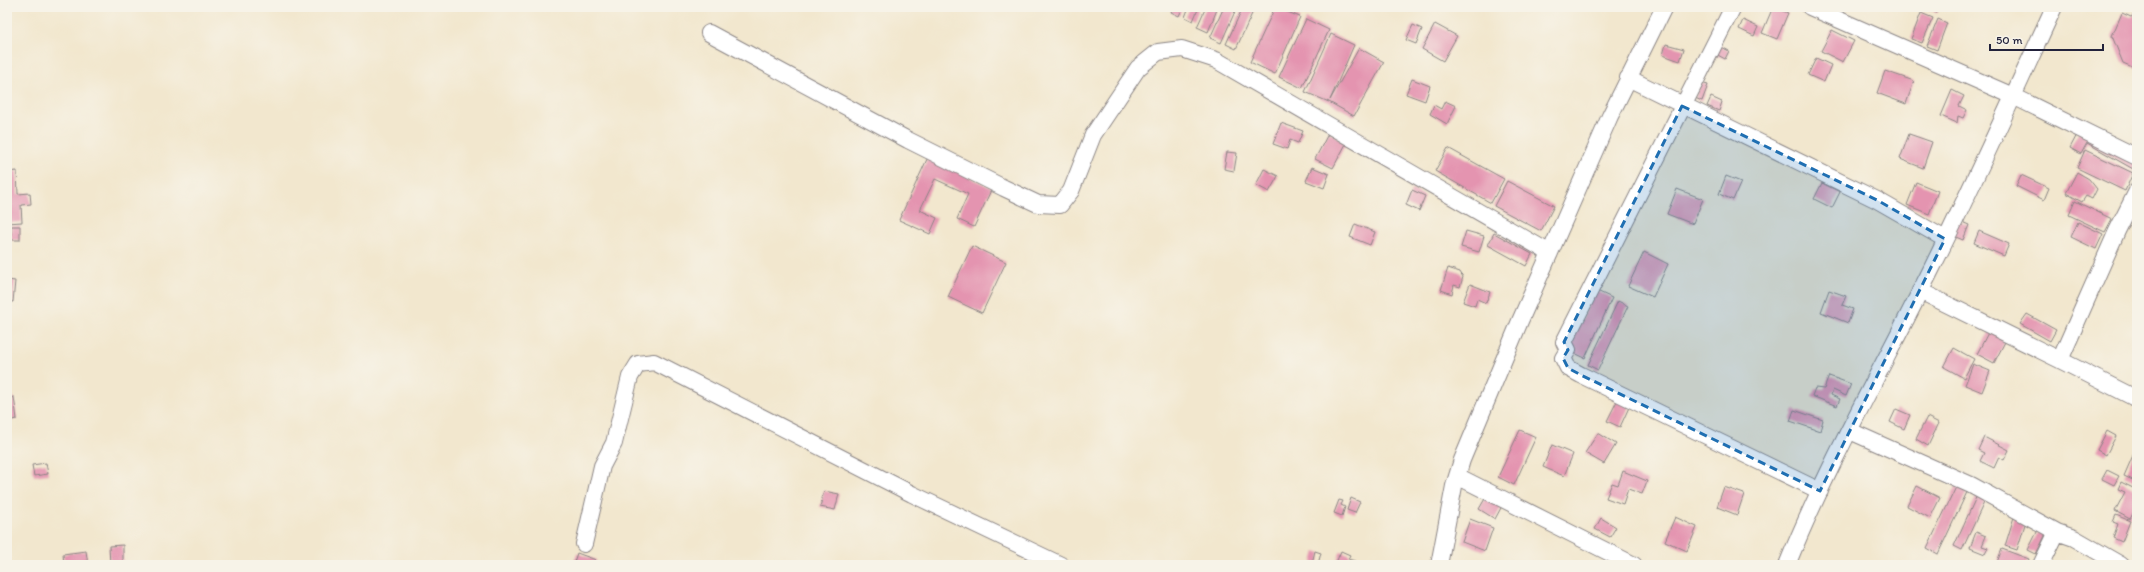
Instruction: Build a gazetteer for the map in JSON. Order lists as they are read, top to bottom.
{
  "scale_bar": "50 m"
}
